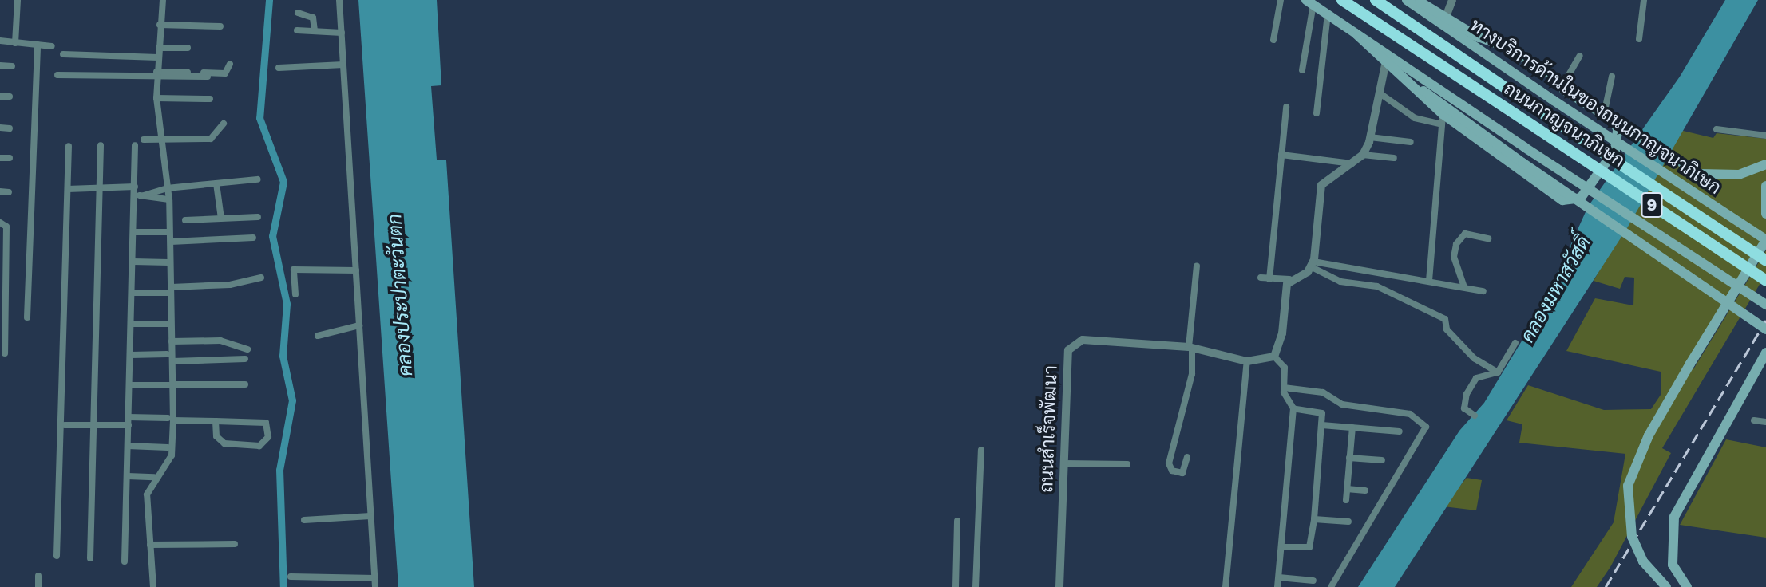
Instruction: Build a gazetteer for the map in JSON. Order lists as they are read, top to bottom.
{
  "streets": {
    "highway": ["ถนนกาญจนาภิเษก", "9"],
    "main road": ["ทางบริการด้านในของถนนกาญจนาภิเษก"],
    "street": ["ถนนสำเร็จพัฒนา"]
  },
  "water": ["คลองมหาสวัสดิ์", "คลองประปาตะวันตก"]
}
